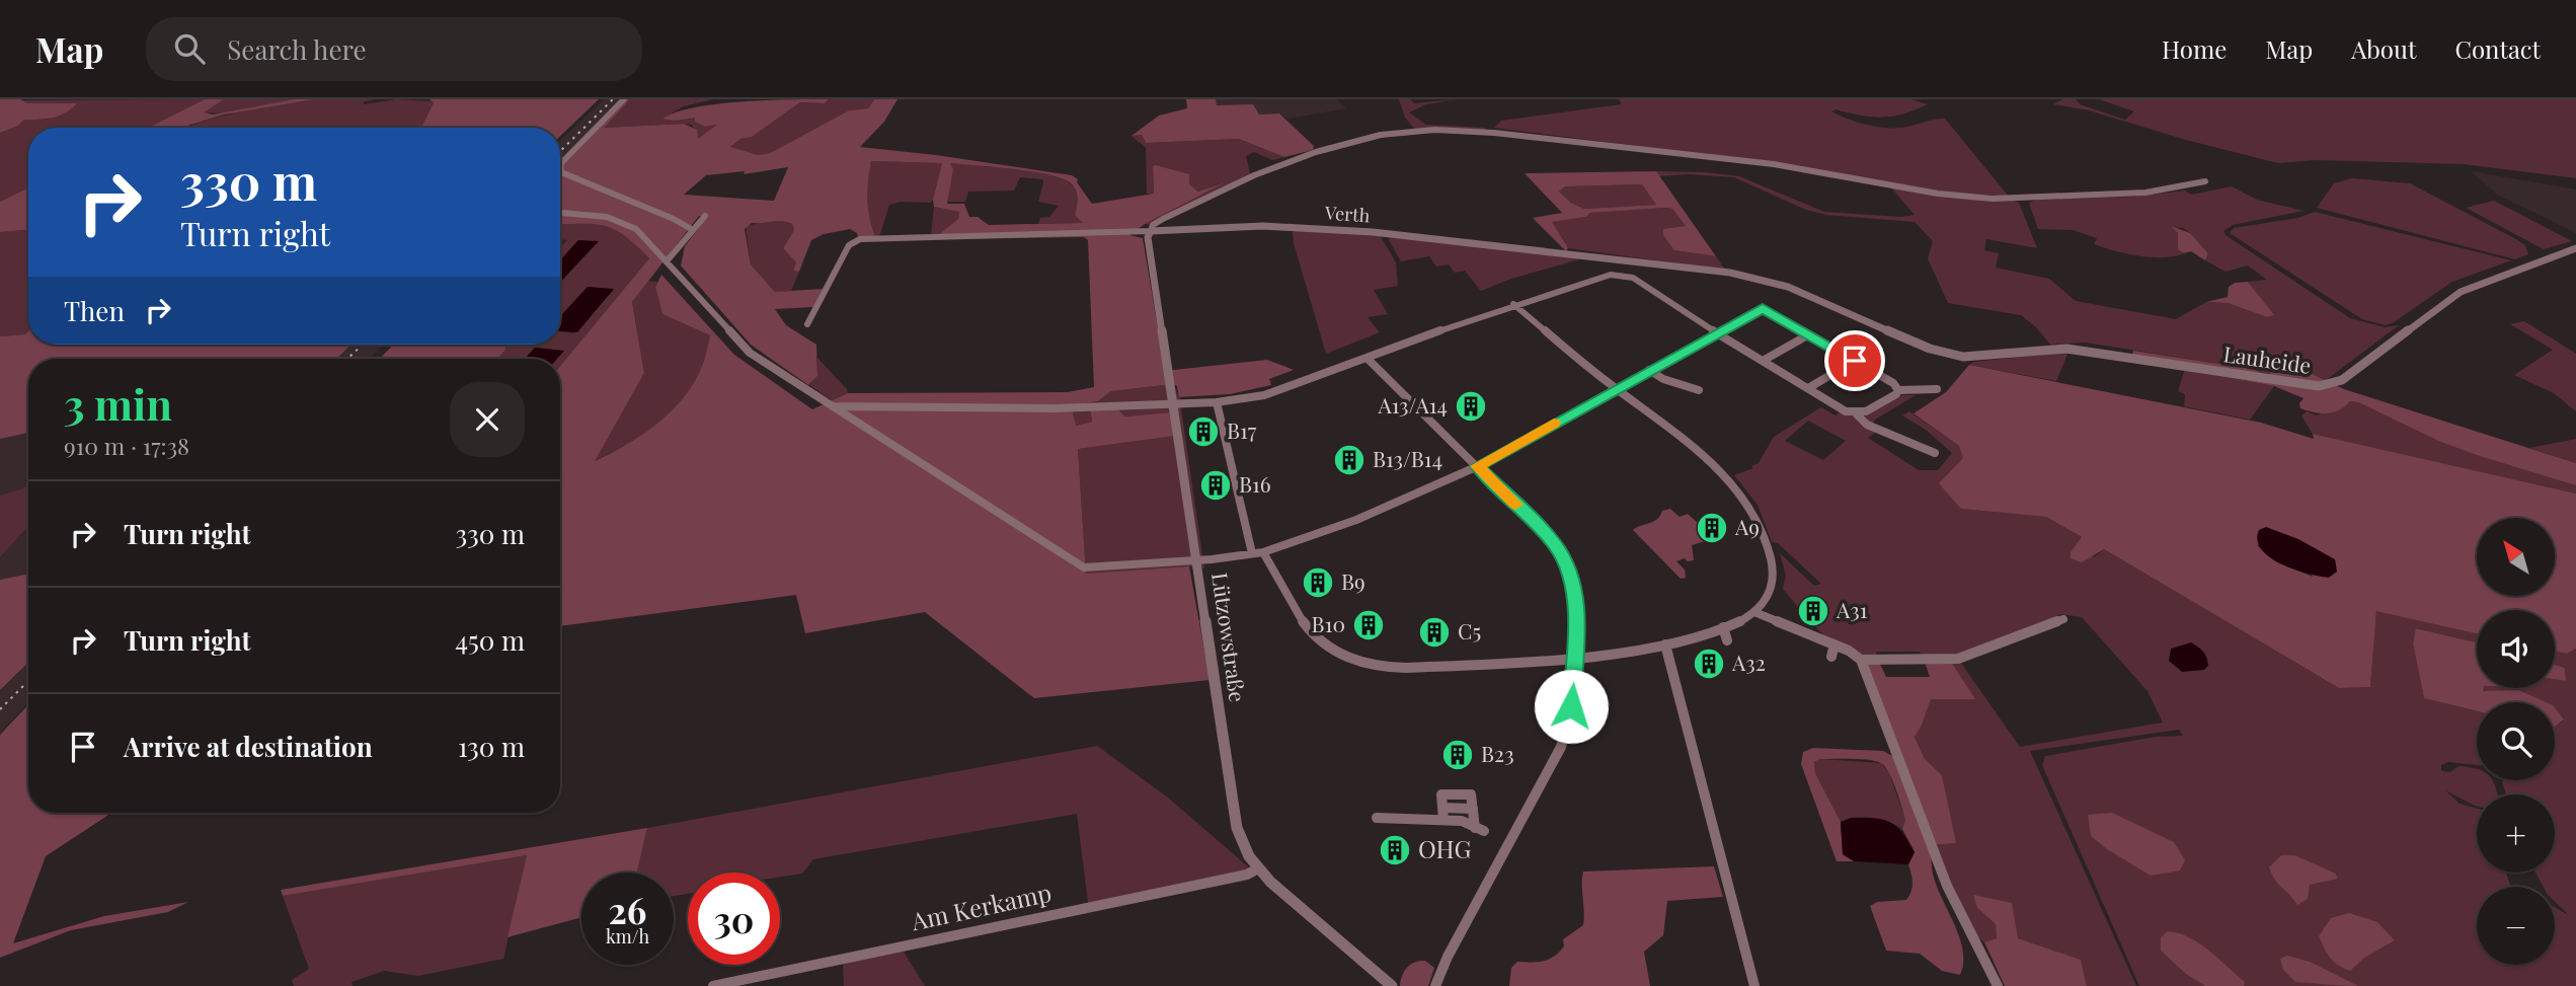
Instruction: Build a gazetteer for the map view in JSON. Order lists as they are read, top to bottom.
{
  "streets": {
    "street": [
      "Verth",
      "Lauheide",
      "Lützowstraße",
      "Am Kerkamp"
    ]
  },
  "crossings": [
    ["Verth", "Lauheide"],
    ["Verth", "Lützowstraße"],
    ["Lützowstraße", "Am Kerkamp"]
  ],
  "places": {
    "building": [
      "A13/A14",
      "B17",
      "B13/B14",
      "B16",
      "A9",
      "B9",
      "A31",
      "B10",
      "C5",
      "A32",
      "B23",
      "OHG"
    ]
  },
  "north": "top left",
  "page": {
    "header": "Map",
    "search": "Search here",
    "nav": [
      "Home",
      "Map",
      "About",
      "Contact"
    ],
    "turn": ["330 m", "Turn right"],
    "then": "Then",
    "heading": ["3 min", "910 m · 17:38"],
    "list": [
      {
        "name": "Turn right",
        "value": "330 m"
      },
      {
        "name": "Turn right",
        "value": "450 m"
      },
      {
        "name": "Arrive at destination",
        "value": "130 m"
      }
    ],
    "map_buttons": ["+", "−"],
    "speed": "26 km/h",
    "limit": "30"
  }
}
